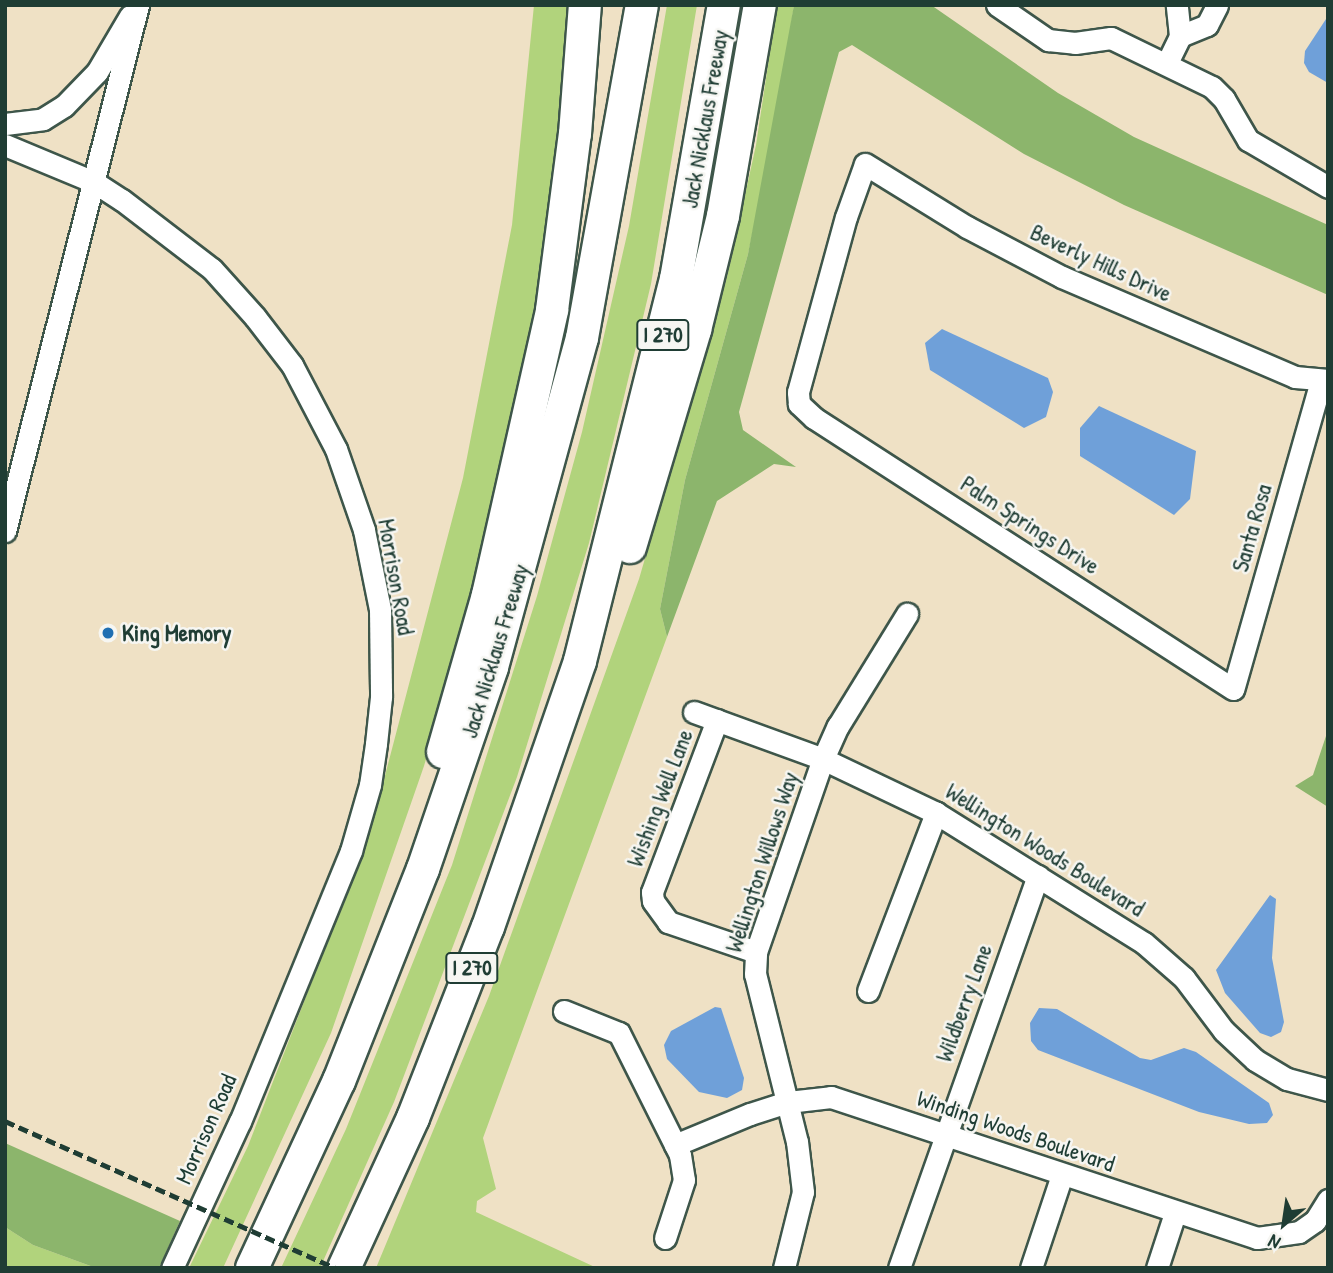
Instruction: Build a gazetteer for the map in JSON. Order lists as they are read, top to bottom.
{
  "streets": {
    "highway": ["Jack Nicklaus Freeway", "I 270"],
    "street": [
      "Beverly Hills Drive",
      "Palm Springs Drive",
      "Santa Rosa",
      "Morrison Road",
      "Wishing Well Lane",
      "Wellington Woods Boulevard",
      "Wellington Willows Way",
      "Wildberry Lane",
      "Winding Woods Boulevard"
    ]
  },
  "crossings": [
    ["Beverly Hills Drive", "Palm Springs Drive"],
    ["Beverly Hills Drive", "Santa Rosa"],
    ["Palm Springs Drive", "Santa Rosa"],
    ["Wishing Well Lane", "Wellington Woods Boulevard"],
    ["Wishing Well Lane", "Wellington Willows Way"],
    ["Wellington Woods Boulevard", "Wellington Willows Way"],
    ["Wellington Woods Boulevard", "Wildberry Lane"],
    ["Wellington Willows Way", "Winding Woods Boulevard"],
    ["Wildberry Lane", "Winding Woods Boulevard"]
  ],
  "places": ["King Memory"],
  "north": "bottom left"
}
